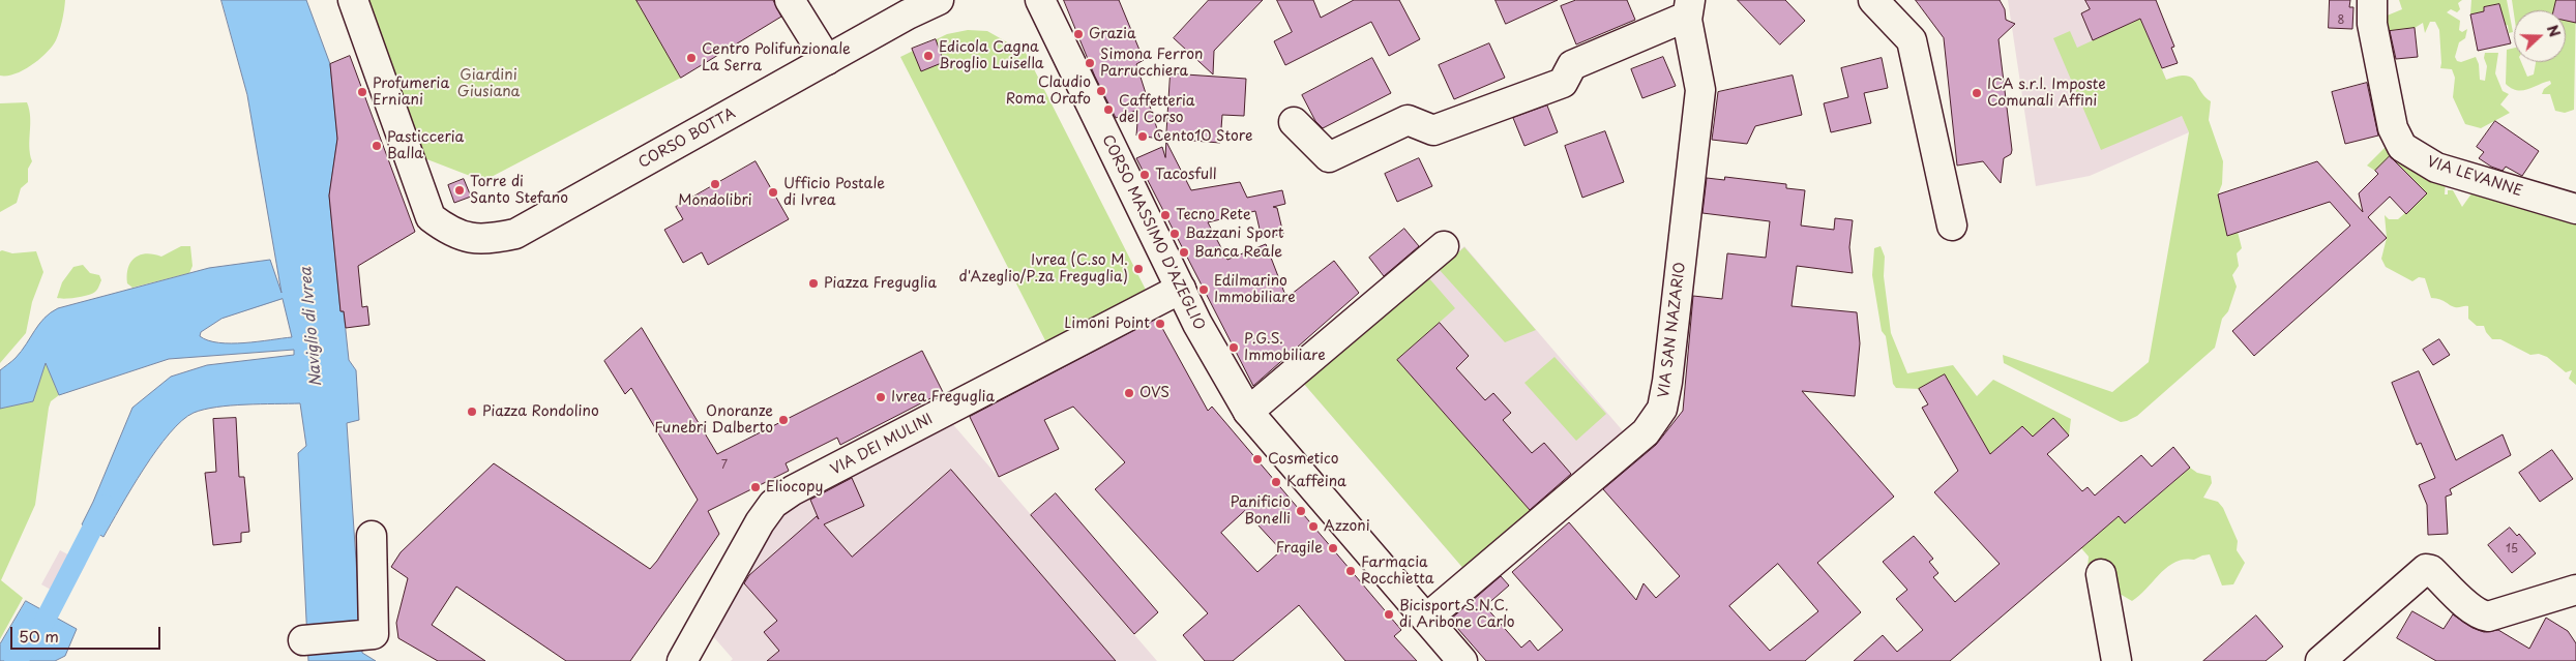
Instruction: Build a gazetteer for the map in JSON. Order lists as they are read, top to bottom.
{
  "streets": {
    "street": [
      "CORSO BOTTA",
      "VIA LEVANNE",
      "CORSO MASSIMO D'AZEGLIO",
      "VIA SAN NAZARIO",
      "VIA DEI MULINI"
    ]
  },
  "crossings": [
    ["CORSO MASSIMO D'AZEGLIO", "VIA SAN NAZARIO"],
    ["CORSO MASSIMO D'AZEGLIO", "VIA DEI MULINI"]
  ],
  "water": ["Naviglio di Ivrea"],
  "parks": ["Giardini Giusiana"],
  "places": [
    "Grazia",
    "Edicola Cagna Broglio Luisella",
    "Centro Polifunzionale La Serra",
    "Simona Ferron Parrucchiera",
    "Claudio Roma Orafo",
    "Profumeria Erniani",
    "ICA s.r.l. Imposte Comunali Affini",
    "Caffetteria del Corso",
    "Cento10 Store",
    "Pasticceria Balla",
    "Tacosfull",
    "Mondolibri",
    "Torre di Santo Stefano",
    "Ufficio Postale di Ivrea",
    "Tecno Rete",
    "Bazzani Sport",
    "Banca Reale",
    "Ivrea (C.so M. d'Azeglio/P.za Freguglia)",
    "Piazza Freguglia",
    "Edilmarino Immobiliare",
    "Limoni Point",
    "P.G.S. Immobiliare",
    "OVS",
    "Ivrea Freguglia",
    "Piazza Rondolino",
    "Onoranze Funebri Dalberto",
    "Cosmetico",
    "Kaffeina",
    "Eliocopy",
    "Panificio Bonelli",
    "Azzoni",
    "Fragile",
    "Farmacia Rocchietta",
    "Bicisport S.N.C. di Aribone Carlo"
  ],
  "house_numbers": ["8", "7", "15"],
  "scale_bar": "50 m",
  "north": "right"
}
